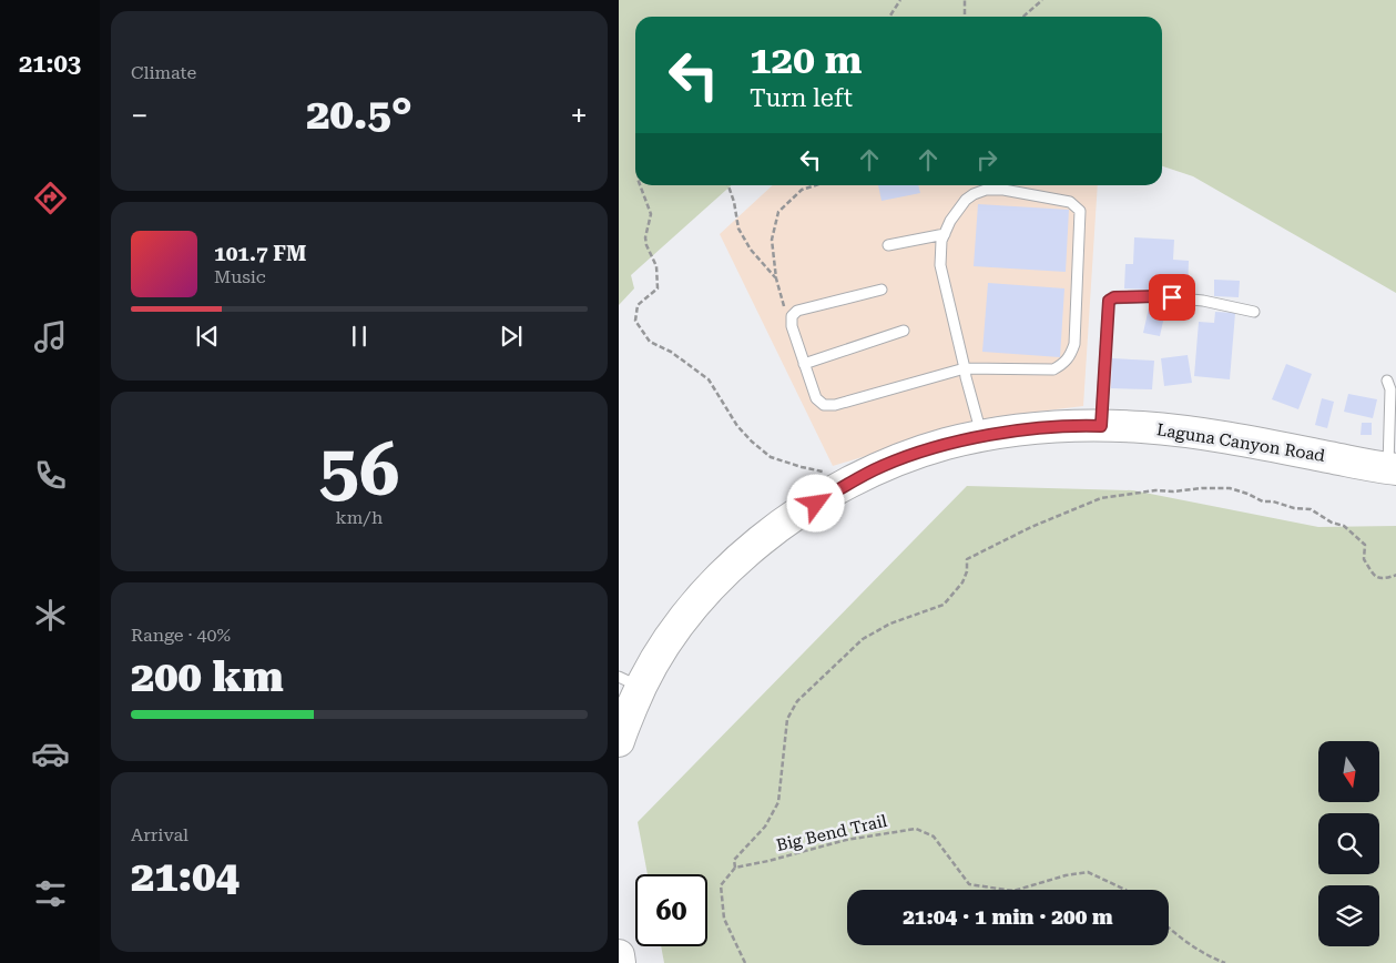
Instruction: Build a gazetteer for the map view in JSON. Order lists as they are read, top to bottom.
{
  "streets": {
    "main road": ["Laguna Canyon Road"],
    "path": ["Big Bend Trail"]
  },
  "north": "bottom",
  "page": {
    "tabs": "21:03",
    "tile": [
      "Climate",
      ["56", "km/h"],
      ["Range · 40%", "200 km"],
      ["Arrival", "21:04"]
    ],
    "turn": ["120 m", "Turn left"],
    "heat": ["−", "20.5°", "+"],
    "song": ["101.7 FM", "Music"],
    "limit": "60",
    "trip": "21:04 · 1 min · 200 m"
  }
}
